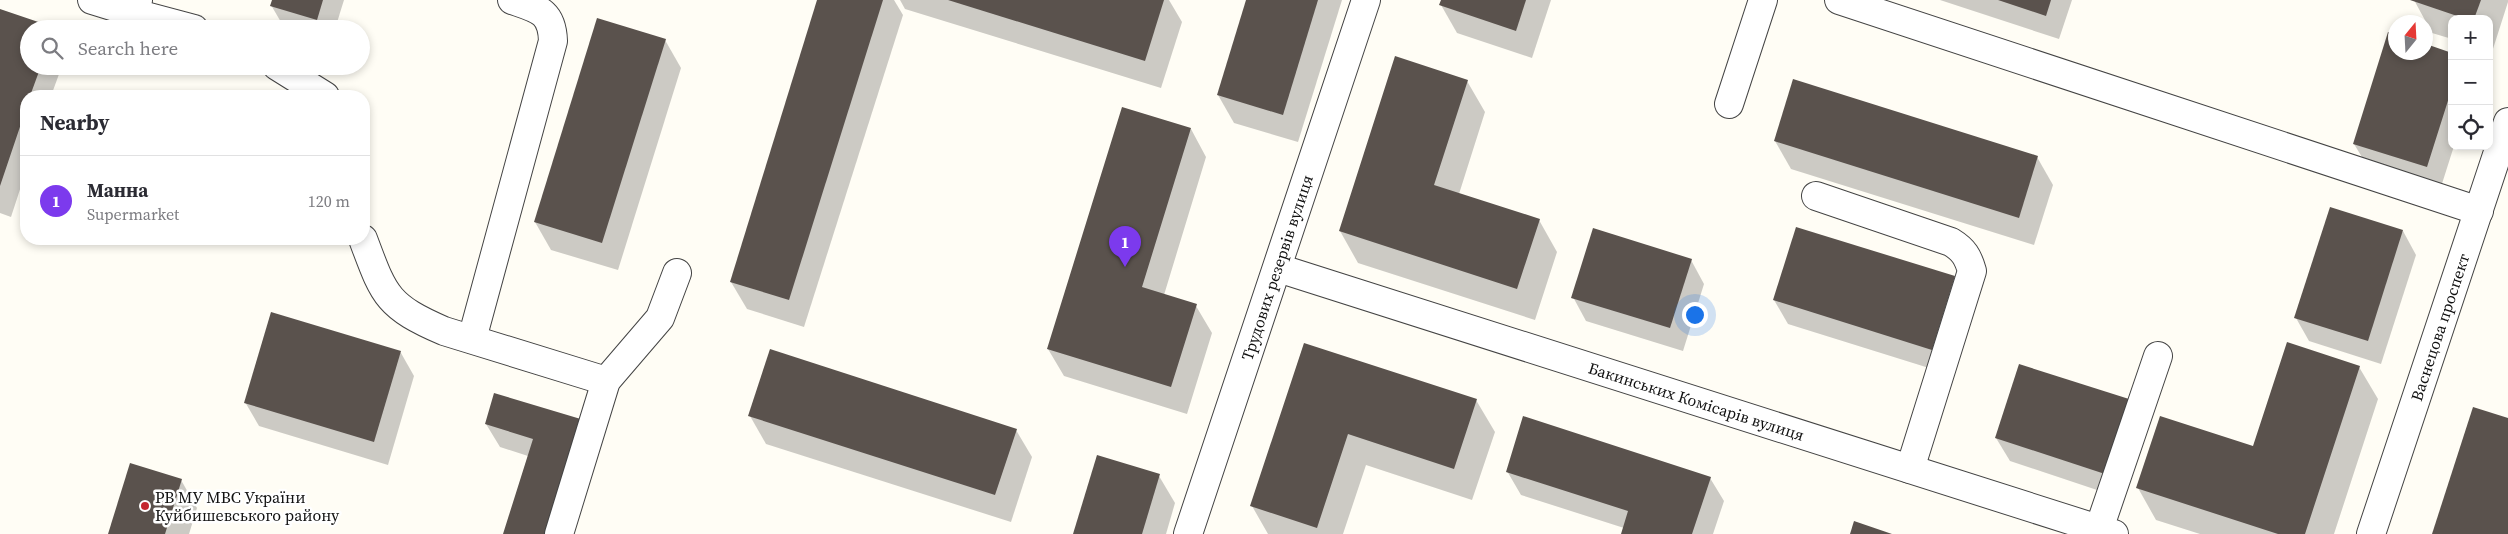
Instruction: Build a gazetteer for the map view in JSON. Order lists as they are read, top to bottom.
{
  "streets": {
    "street": ["Трудових резервів вулиця", "Васнецова проспект", "Бакинських Комісарів вулиця"]
  },
  "crossings": [
    ["Трудових резервів вулиця", "Бакинських Комісарів вулиця"]
  ],
  "places": ["РВ МУ МВС України Куйбишевського району"],
  "north": "top",
  "page": {
    "map_buttons": ["+", "−"],
    "search": "Search here",
    "heading": "Nearby",
    "list": [
      {
        "mark": "1",
        "name": "Манна",
        "note": "Supermarket",
        "value": "120 m"
      }
    ],
    "pins": "1"
  }
}
